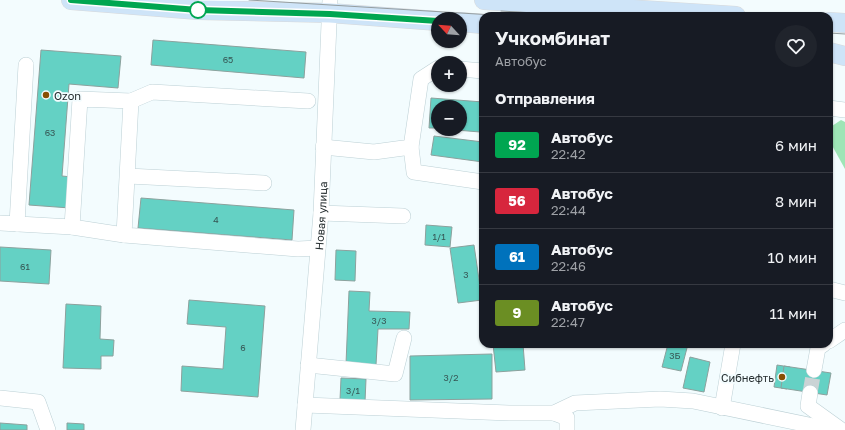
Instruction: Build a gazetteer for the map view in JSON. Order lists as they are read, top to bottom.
{
  "streets": {
    "street": ["Новая улица"]
  },
  "places": ["Ozon", "Сибнефть"],
  "lines": ["bus line 92"],
  "house_numbers": [
    "65",
    "63",
    "4",
    "1/1",
    "61",
    "3",
    "3/3",
    "6",
    "3Б",
    "3/2",
    "3/1"
  ],
  "north": "top left",
  "page": {
    "map_buttons": ["+", "−"],
    "heading": [
      ["Учкомбинат", "Автобус"],
      "Отправления"
    ],
    "list": [
      {
        "mark": "92",
        "name": "Автобус",
        "note": "22:42",
        "value": "6 мин"
      },
      {
        "mark": "56",
        "name": "Автобус",
        "note": "22:44",
        "value": "8 мин"
      },
      {
        "mark": "61",
        "name": "Автобус",
        "note": "22:46",
        "value": "10 мин"
      },
      {
        "mark": "9",
        "name": "Автобус",
        "note": "22:47",
        "value": "11 мин"
      }
    ]
  }
}
